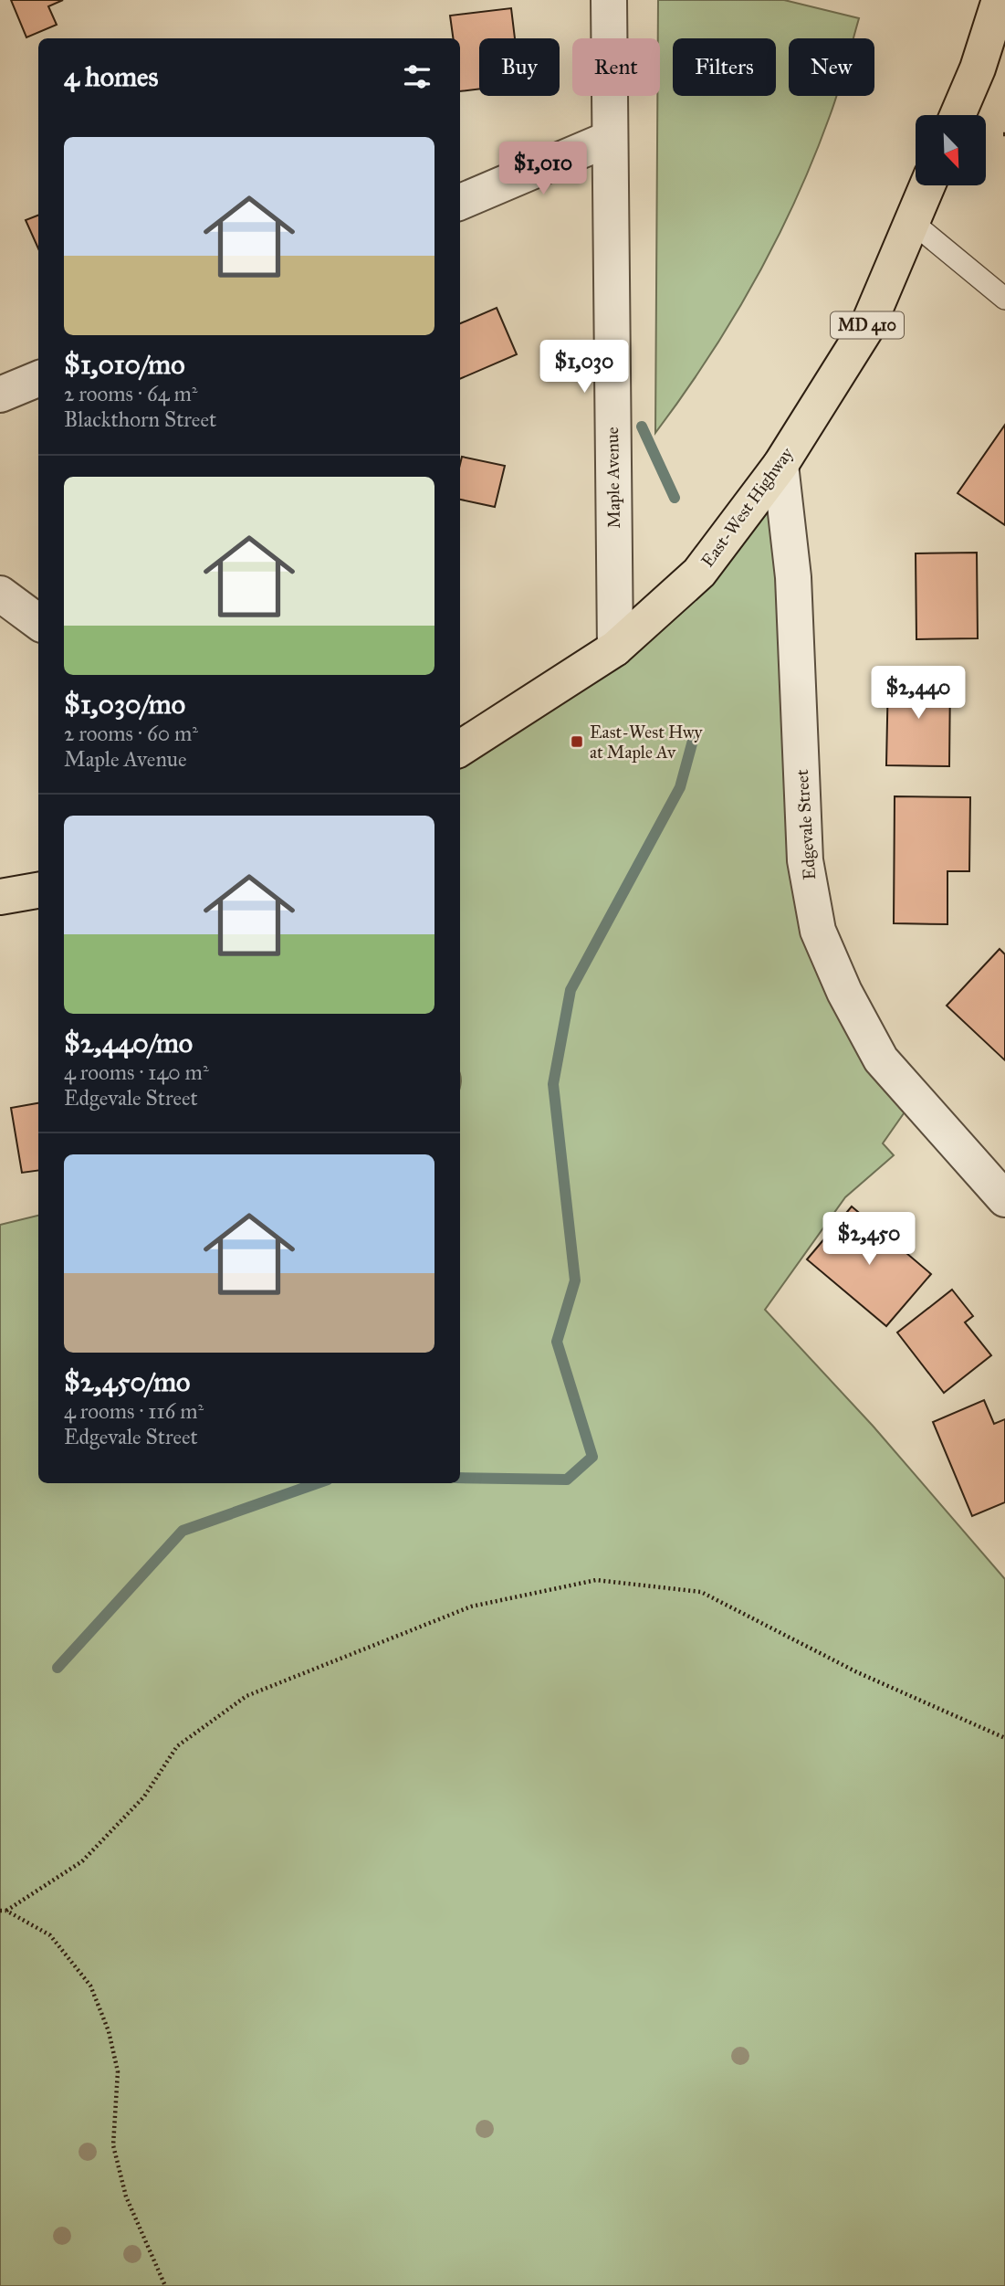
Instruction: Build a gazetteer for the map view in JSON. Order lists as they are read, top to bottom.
{
  "streets": {
    "main road": ["MD 410", "East-West Highway"],
    "street": ["Maple Avenue", "Edgevale Street"]
  },
  "crossings": [
    ["Maple Avenue", "East-West Highway"],
    ["East-West Highway", "Edgevale Street"]
  ],
  "places": {
    "transit": ["East-West Hwy at Maple Av"]
  },
  "north": "bottom right",
  "page": {
    "chip": [
      "Buy",
      "Rent",
      "Filters",
      "New"
    ],
    "heading": "4 homes",
    "list": [
      {
        "name": "$1,010/mo",
        "note": "2 rooms · 64 m² · Blackthorn Street"
      },
      {
        "name": "$1,030/mo",
        "note": "2 rooms · 60 m² · Maple Avenue"
      },
      {
        "name": "$2,440/mo",
        "note": "4 rooms · 140 m² · Edgevale Street"
      },
      {
        "name": "$2,450/mo",
        "note": "4 rooms · 116 m² · Edgevale Street"
      }
    ],
    "price": [
      "$1,010",
      "$1,030",
      "$2,440",
      "$2,450"
    ]
  }
}
